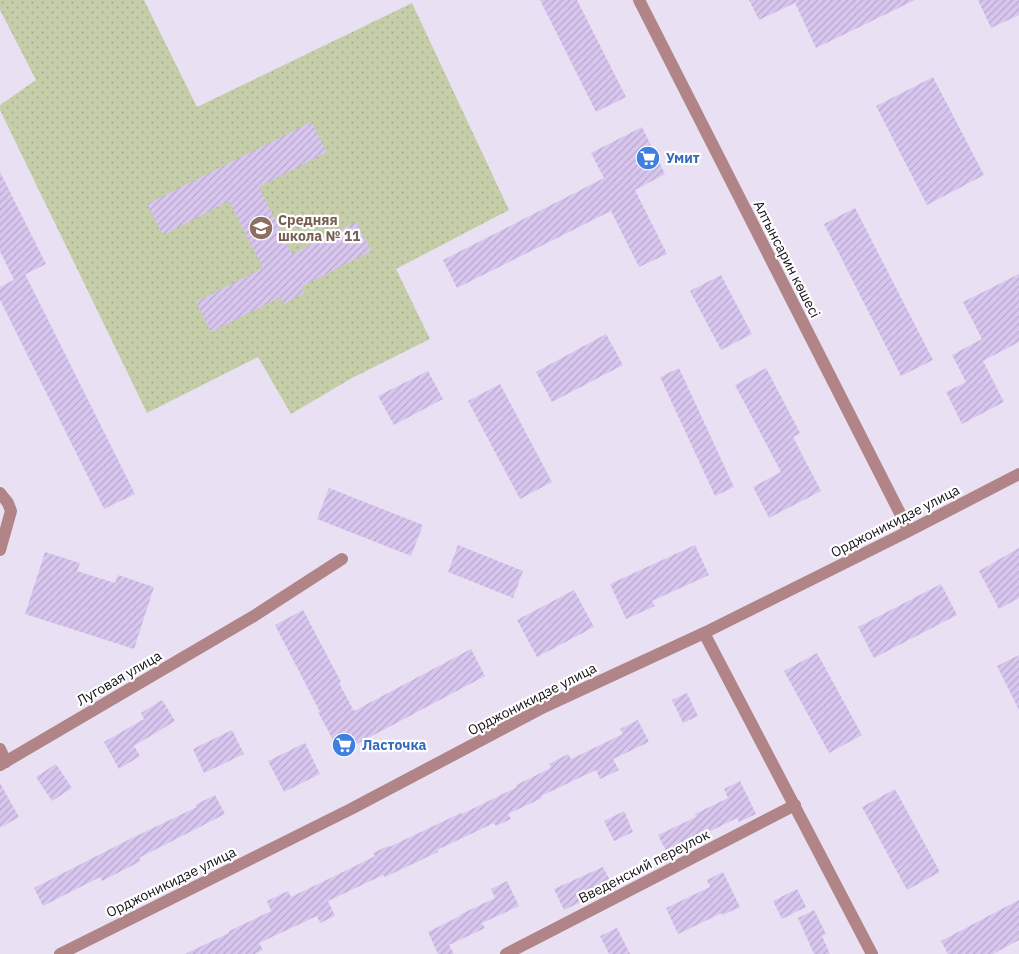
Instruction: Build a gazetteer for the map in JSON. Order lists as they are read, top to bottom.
{
  "streets": {
    "street": [
      "Алтынсарин көшесі",
      "Орджоникидзе улица",
      "Луговая улица",
      "Введенский переулок"
    ]
  },
  "crossings": [
    ["Алтынсарин көшесі", "Орджоникидзе улица"]
  ],
  "places": {
    "supermarket": ["Умит", "Ласточка"],
    "school or university": ["Средняя школа № 11"]
  }
}
